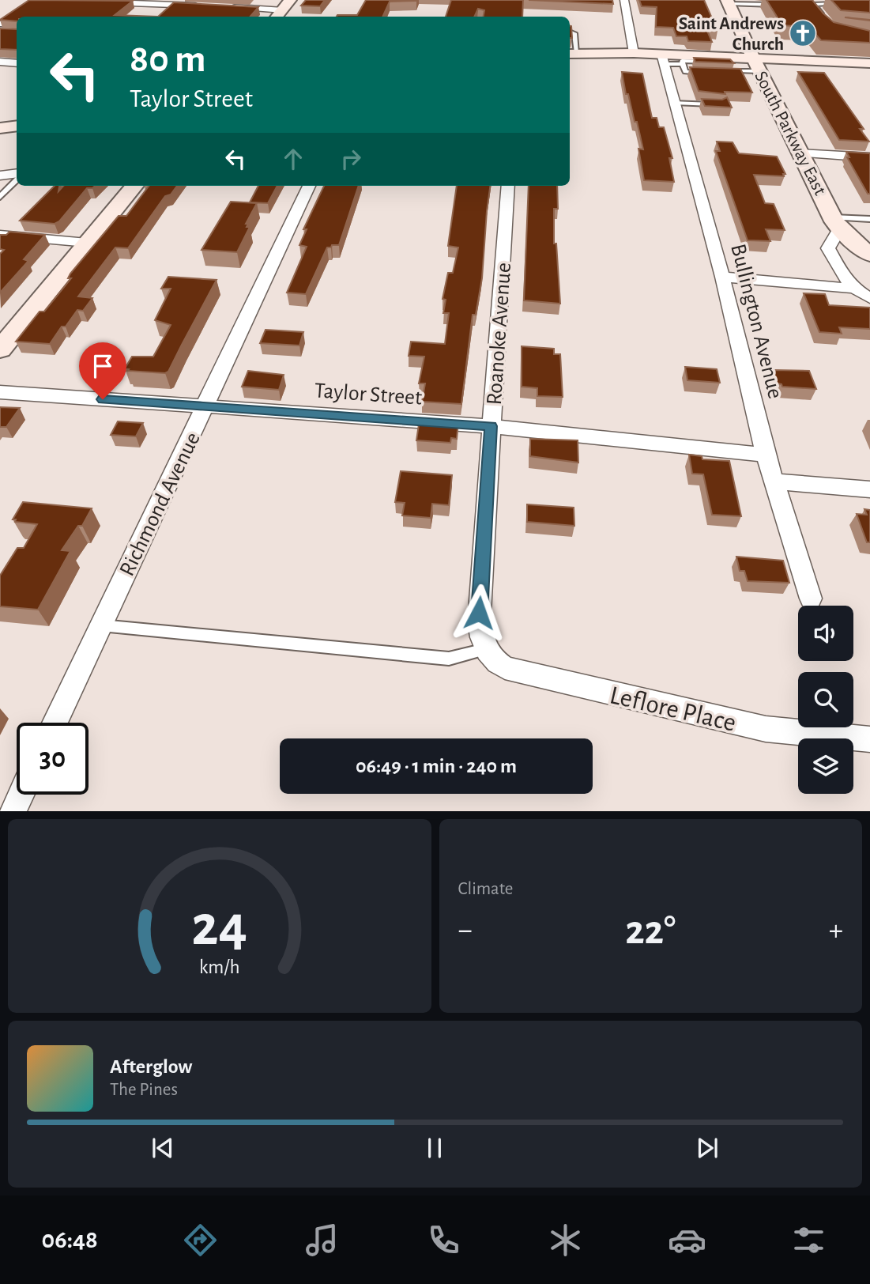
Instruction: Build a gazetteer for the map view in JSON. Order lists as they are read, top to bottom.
{
  "streets": {
    "main road": ["South Parkway East"],
    "street": [
      "Bullington Avenue",
      "Roanoke Avenue",
      "Taylor Street",
      "Richmond Avenue",
      "Leflore Place"
    ]
  },
  "crossings": [
    ["Bullington Avenue", "Taylor Street"],
    ["Roanoke Avenue", "Taylor Street"],
    ["Roanoke Avenue", "Leflore Place"],
    ["Taylor Street", "Richmond Avenue"]
  ],
  "places": {
    "church": ["Saint Andrews Church"]
  },
  "page": {
    "turn": ["80 m", "Taylor Street"],
    "limit": "30",
    "trip": "06:49 · 1 min · 240 m",
    "tile": "Climate",
    "heat": ["−", "22°", "+"],
    "song": ["Afterglow", "The Pines"],
    "tabs": "06:48",
    "gauge": ["24", "km/h"]
  }
}
